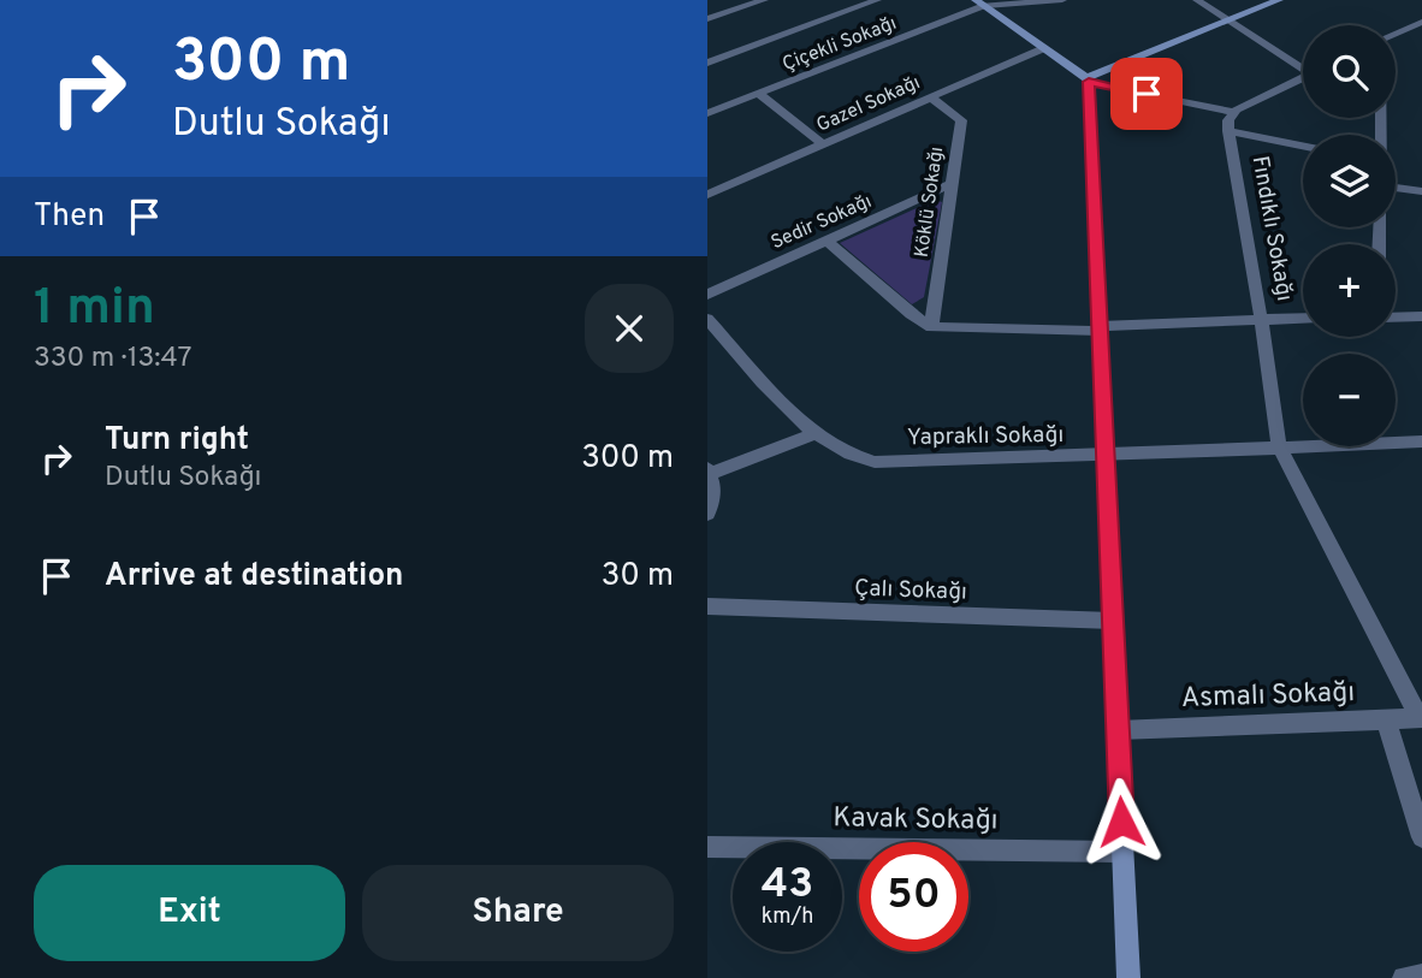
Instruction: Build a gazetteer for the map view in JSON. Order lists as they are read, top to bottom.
{
  "streets": {
    "street": [
      "Çiçekli Sokağı",
      "Gazel Sokağı",
      "Köklü Sokağı",
      "Sedir Sokağı",
      "Fındıklı Sokağı",
      "Yapraklı Sokağı",
      "Çalı Sokağı",
      "Asmalı Sokağı",
      "Kavak Sokağı"
    ]
  },
  "crossings": [
    ["Gazel Sokağı", "Köklü Sokağı"],
    ["Köklü Sokağı", "Sedir Sokağı"],
    ["Fındıklı Sokağı", "Yapraklı Sokağı"],
    ["Fındıklı Sokağı", "Asmalı Sokağı"]
  ],
  "page": {
    "turn": ["300 m", "Dutlu Sokağı"],
    "map_buttons": ["+", "−"],
    "then": "Then",
    "heading": ["1 min", "330 m · 13:47"],
    "list": [
      {
        "name": "Turn right",
        "note": "Dutlu Sokağı",
        "value": "300 m"
      },
      {
        "name": "Arrive at destination",
        "value": "30 m"
      }
    ],
    "speed": "43 km/h",
    "limit": "50",
    "buttons": ["Exit", "Share"]
  }
}
